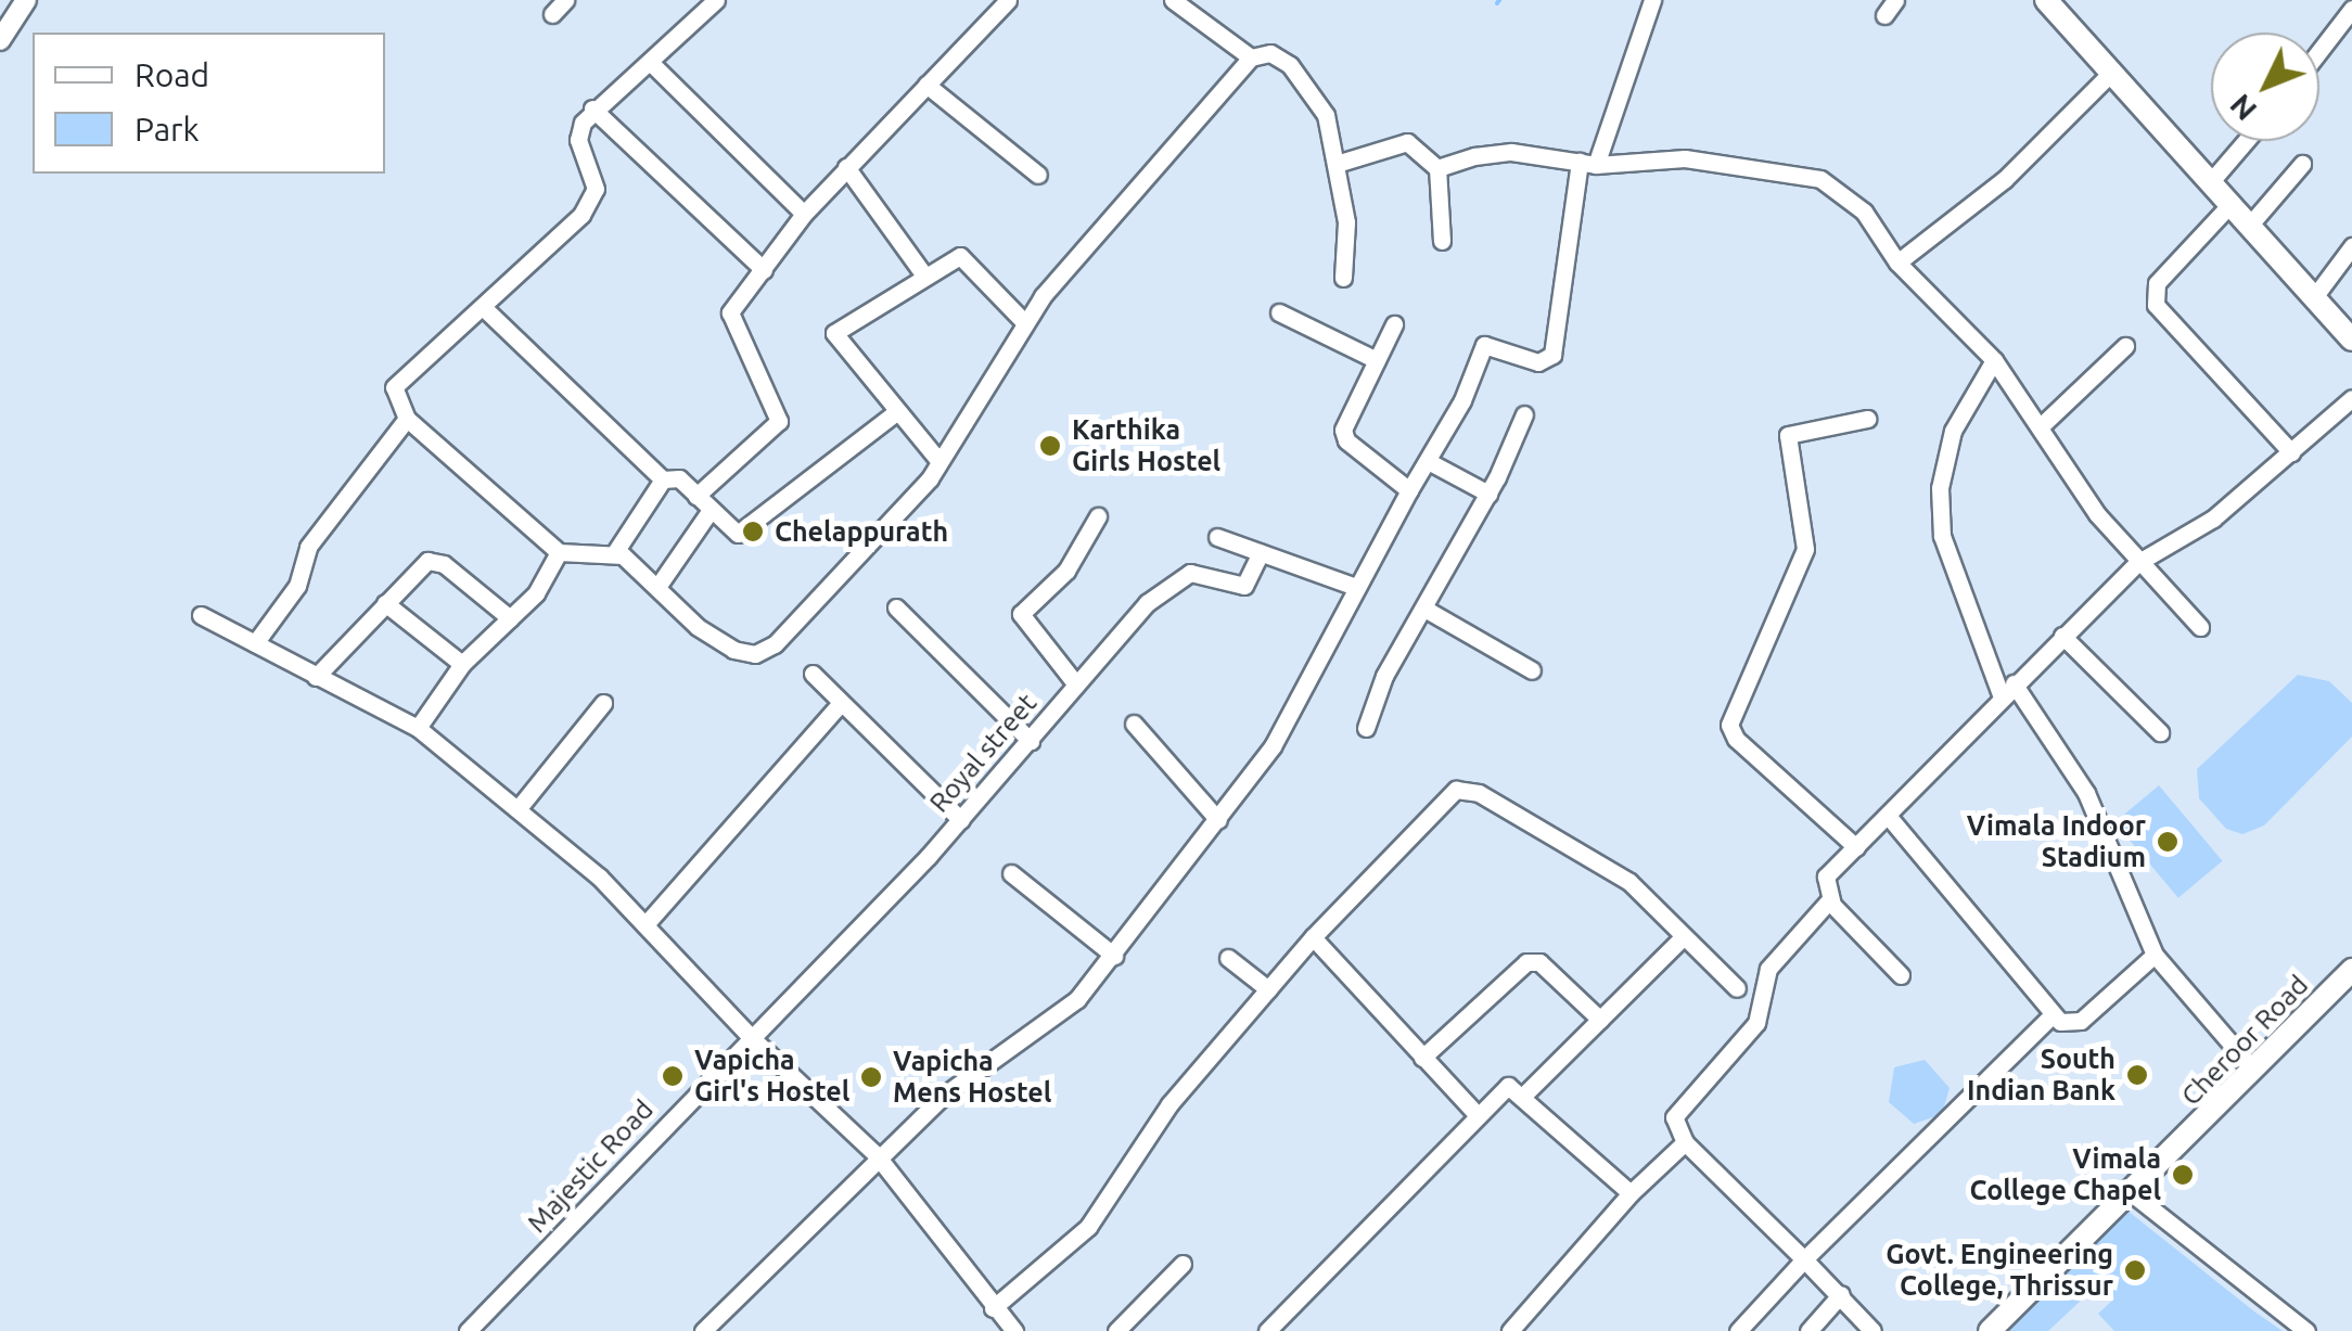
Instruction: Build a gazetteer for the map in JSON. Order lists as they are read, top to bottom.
{
  "streets": {
    "main road": ["Cheroor Road"],
    "street": ["Royal street", "Majestic Road"]
  },
  "crossings": [
    ["Royal street", "Majestic Road"]
  ],
  "places": [
    "Karthika Girls Hostel",
    "Chelappurath",
    "Vimala Indoor Stadium",
    "South Indian Bank",
    "Vapicha Girl's Hostel",
    "Vapicha Mens Hostel",
    "Vimala College Chapel",
    "Govt. Engineering College, Thrissur"
  ],
  "legend": ["Road", "Park"],
  "north": "bottom left"
}
